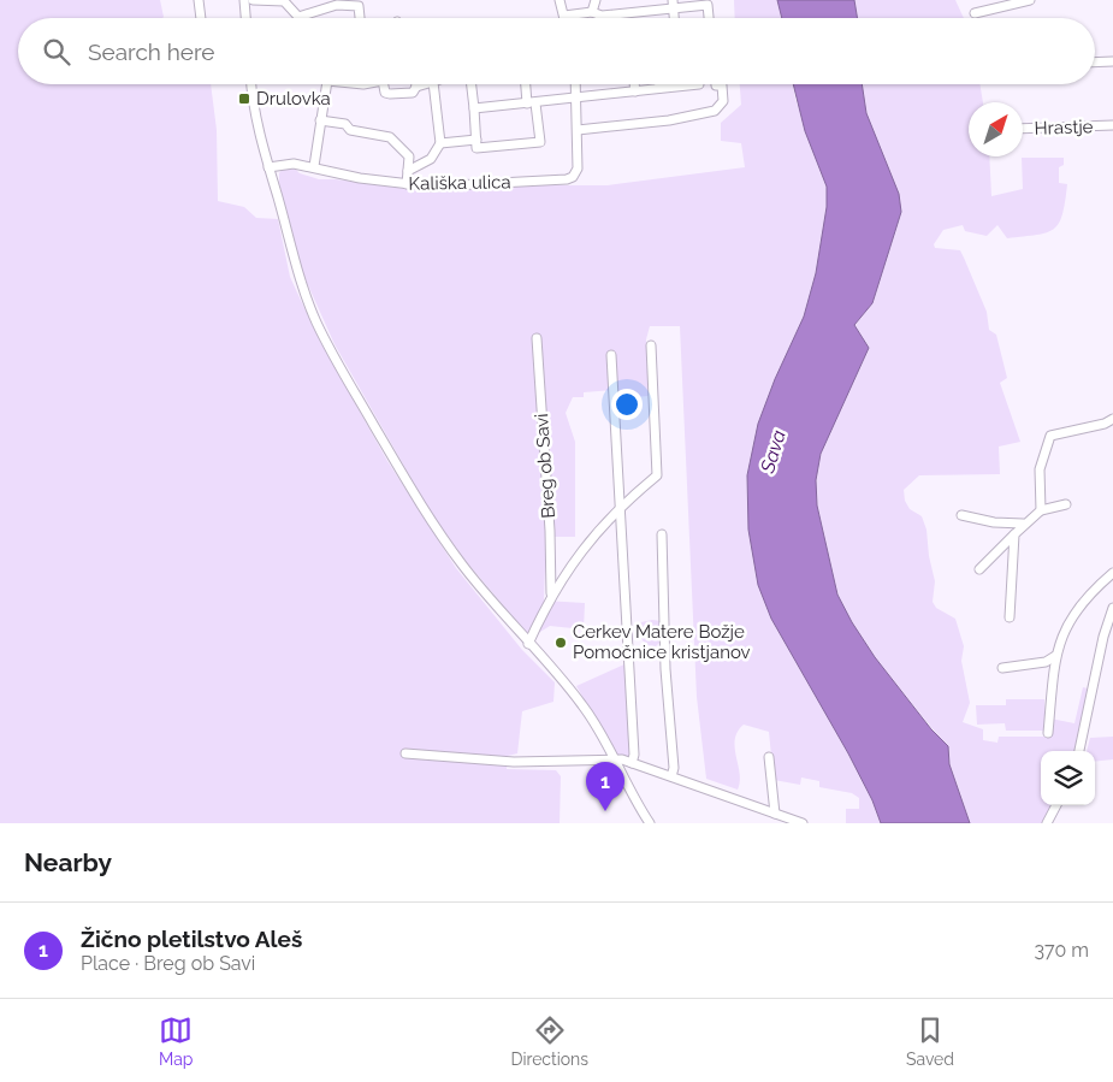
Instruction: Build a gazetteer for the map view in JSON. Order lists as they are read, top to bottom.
{
  "streets": {
    "street": ["Hrastje", "Kališka ulica", "Breg ob Savi"]
  },
  "water": ["Sava"],
  "places": {
    "transit": ["Drulovka"],
    "other": ["Cerkev Matere Božje Pomočnice kristjanov"]
  },
  "north": "top right",
  "page": {
    "search": "Search here",
    "pins": "1",
    "heading": "Nearby",
    "list": [
      {
        "mark": "1",
        "name": "Žično pletilstvo Aleš",
        "note": "Place · Breg ob Savi",
        "value": "370 m"
      }
    ],
    "nav": ["Map", "Directions", "Saved"]
  }
}
